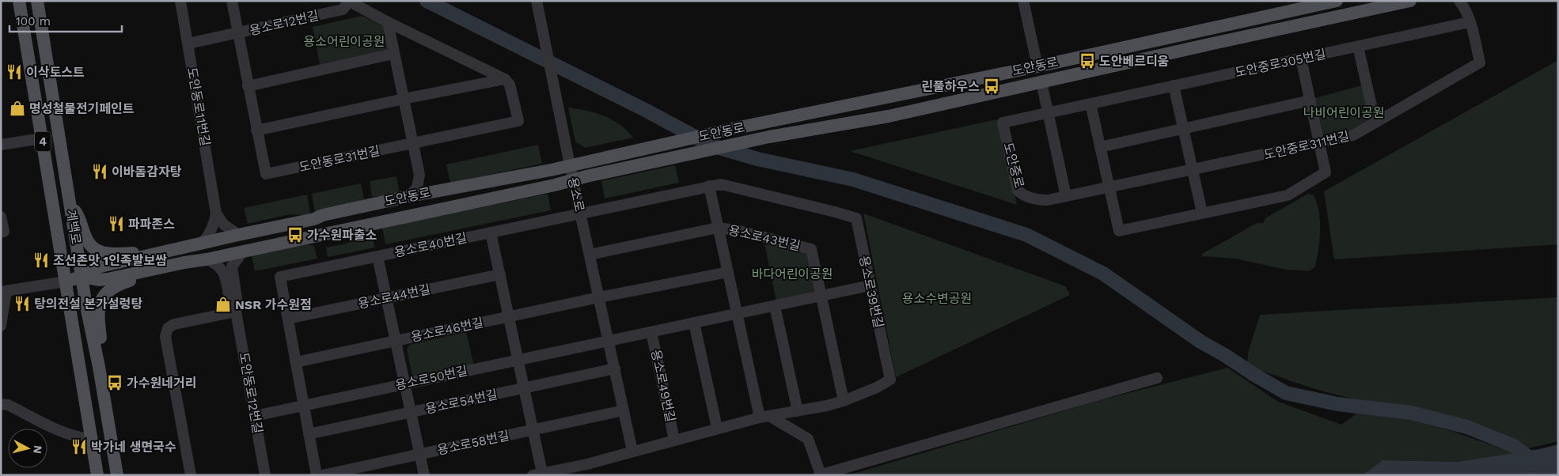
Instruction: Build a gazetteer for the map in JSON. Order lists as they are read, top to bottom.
{
  "streets": {
    "main road": ["도안동로", "4", "계백로"],
    "street": [
      "용소로12번길",
      "도안중로305번길",
      "도안동로11번길",
      "도안중로311번길",
      "도안동로31번길",
      "도안중로",
      "용소로",
      "용소로43번길",
      "용소로40번길",
      "용소로39번길",
      "용소로44번길",
      "용소로46번길",
      "용소로50번길",
      "용소로49번길",
      "도안동로12번길",
      "용소로54번길",
      "용소로58번길"
    ]
  },
  "crossings": [
    ["용소로12번길", "도안동로11번길"],
    ["도안중로305번길", "도안중로311번길"],
    ["도안중로305번길", "도안중로"],
    ["도안동로", "용소로"],
    ["도안동로", "계백로"],
    ["도안중로311번길", "도안중로"],
    ["용소로", "용소로43번길"],
    ["용소로", "용소로40번길"],
    ["용소로", "용소로39번길"],
    ["용소로", "용소로46번길"],
    ["용소로", "용소로50번길"],
    ["용소로", "용소로49번길"],
    ["용소로", "용소로54번길"],
    ["용소로", "용소로58번길"],
    ["용소로43번길", "용소로39번길"],
    ["용소로43번길", "용소로49번길"],
    ["용소로40번길", "용소로39번길"],
    ["용소로40번길", "용소로44번길"],
    ["용소로39번길", "용소로49번길"],
    ["용소로50번길", "용소로49번길"],
    ["용소로50번길", "도안동로12번길"]
  ],
  "parks": [
    "용소어린이공원",
    "나비어린이공원",
    "바다어린이공원",
    "용소수변공원"
  ],
  "places": {
    "bus stop": [
      "도안베르디움",
      "린풀하우스",
      "가수원파출소",
      "가수원네거리"
    ],
    "restaurant": [
      "이삭토스트",
      "이바돔감자탕",
      "파파존스",
      "조선존맛 1인족발보쌈",
      "탕의전설 본가설렁탕",
      "박가네 생면국수"
    ],
    "shop": ["명성철물전기페인트", "NSR 가수원점"]
  },
  "scale_bar": "100 m",
  "north": "right"
}
